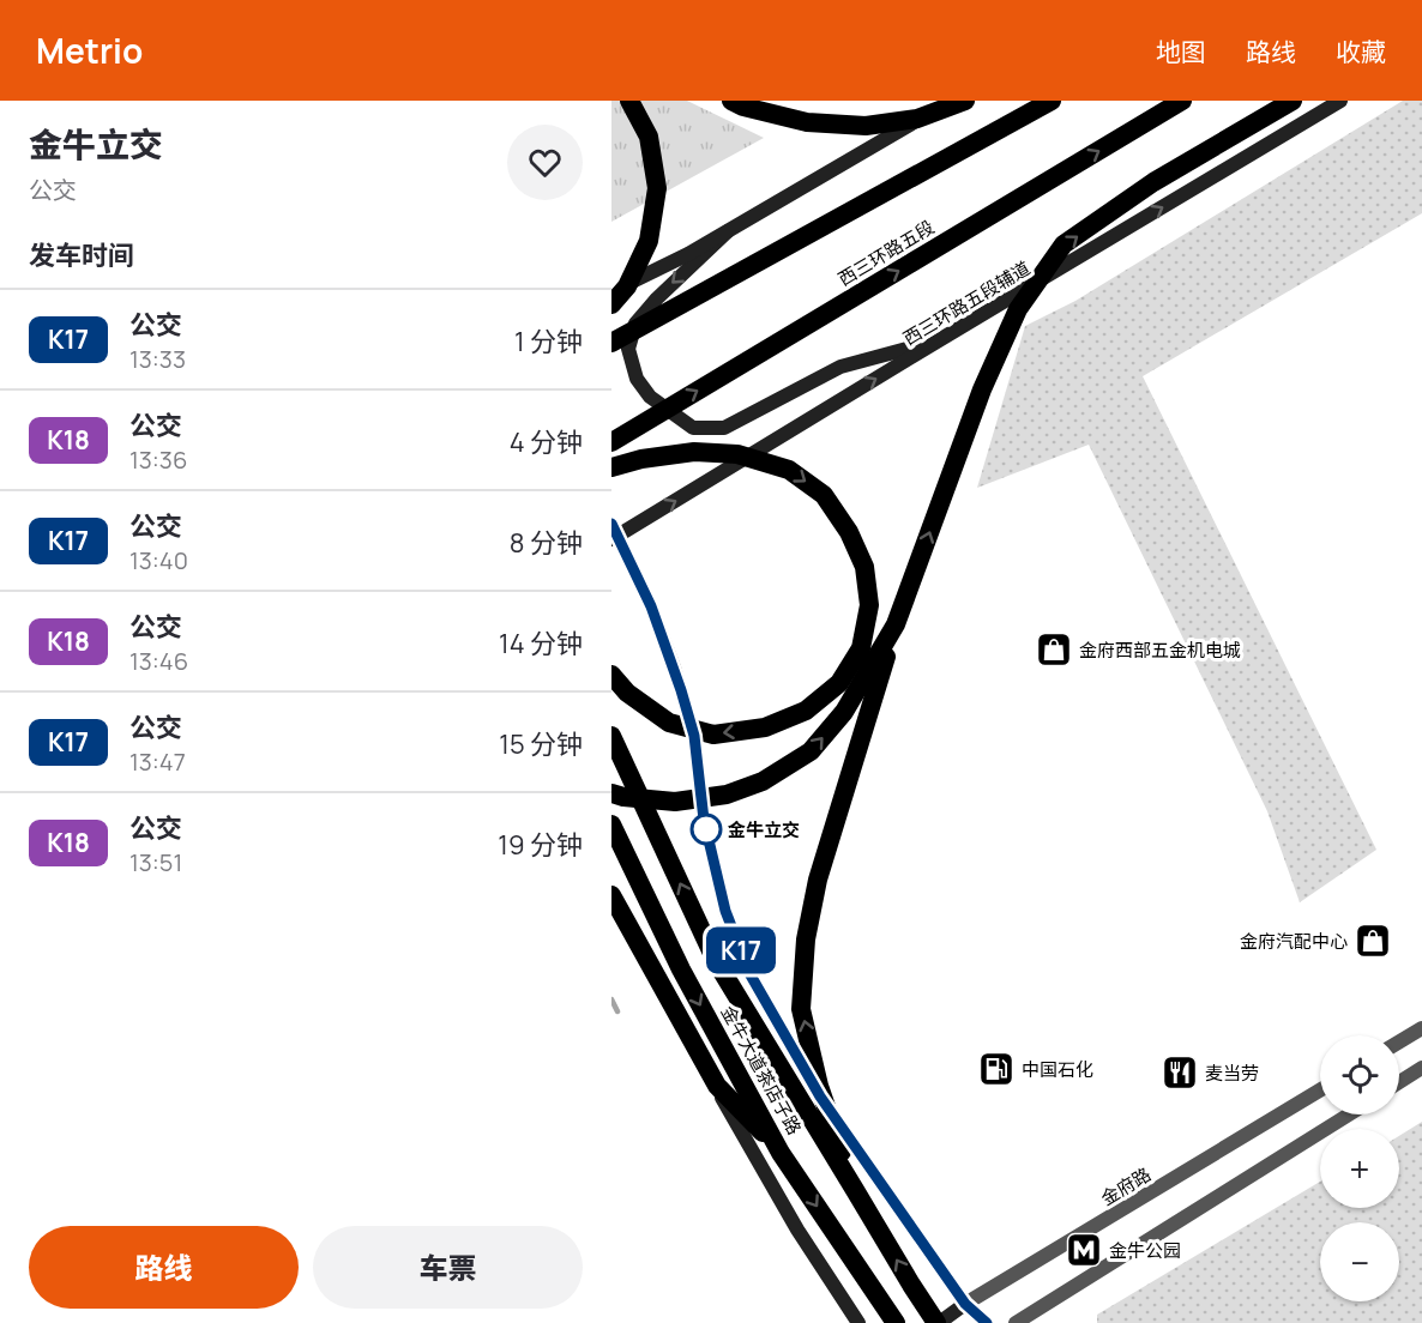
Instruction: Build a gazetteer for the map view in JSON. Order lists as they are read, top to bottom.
{
  "streets": {
    "highway": ["西三环路五段", "金牛大道茶店子路"],
    "main road": ["西三环路五段辅道", "金府路"]
  },
  "crossings": [
    ["金牛大道茶店子路", "金府路"]
  ],
  "one_way": ["西三环路五段辅道"],
  "places": {
    "shop": ["金府西部五金机电城", "金府汽配中心"],
    "other": ["金牛立交"],
    "fuel station": ["中国石化"],
    "restaurant": ["麦当劳"],
    "metro station": ["金牛公园"]
  },
  "lines": ["bus line K17"],
  "page": {
    "header": "Metrio",
    "nav": ["地图", "路线", "收藏"],
    "heading": [
      ["金牛立交", "公交"],
      "发车时间"
    ],
    "on_map": "K17",
    "list": [
      {
        "mark": "K17",
        "name": "公交",
        "note": "13:33",
        "value": "1 分钟"
      },
      {
        "mark": "K18",
        "name": "公交",
        "note": "13:36",
        "value": "4 分钟"
      },
      {
        "mark": "K17",
        "name": "公交",
        "note": "13:40",
        "value": "8 分钟"
      },
      {
        "mark": "K18",
        "name": "公交",
        "note": "13:46",
        "value": "14 分钟"
      },
      {
        "mark": "K17",
        "name": "公交",
        "note": "13:47",
        "value": "15 分钟"
      },
      {
        "mark": "K18",
        "name": "公交",
        "note": "13:51",
        "value": "19 分钟"
      }
    ],
    "map_buttons": ["+", "−"],
    "buttons": ["路线", "车票"]
  }
}
